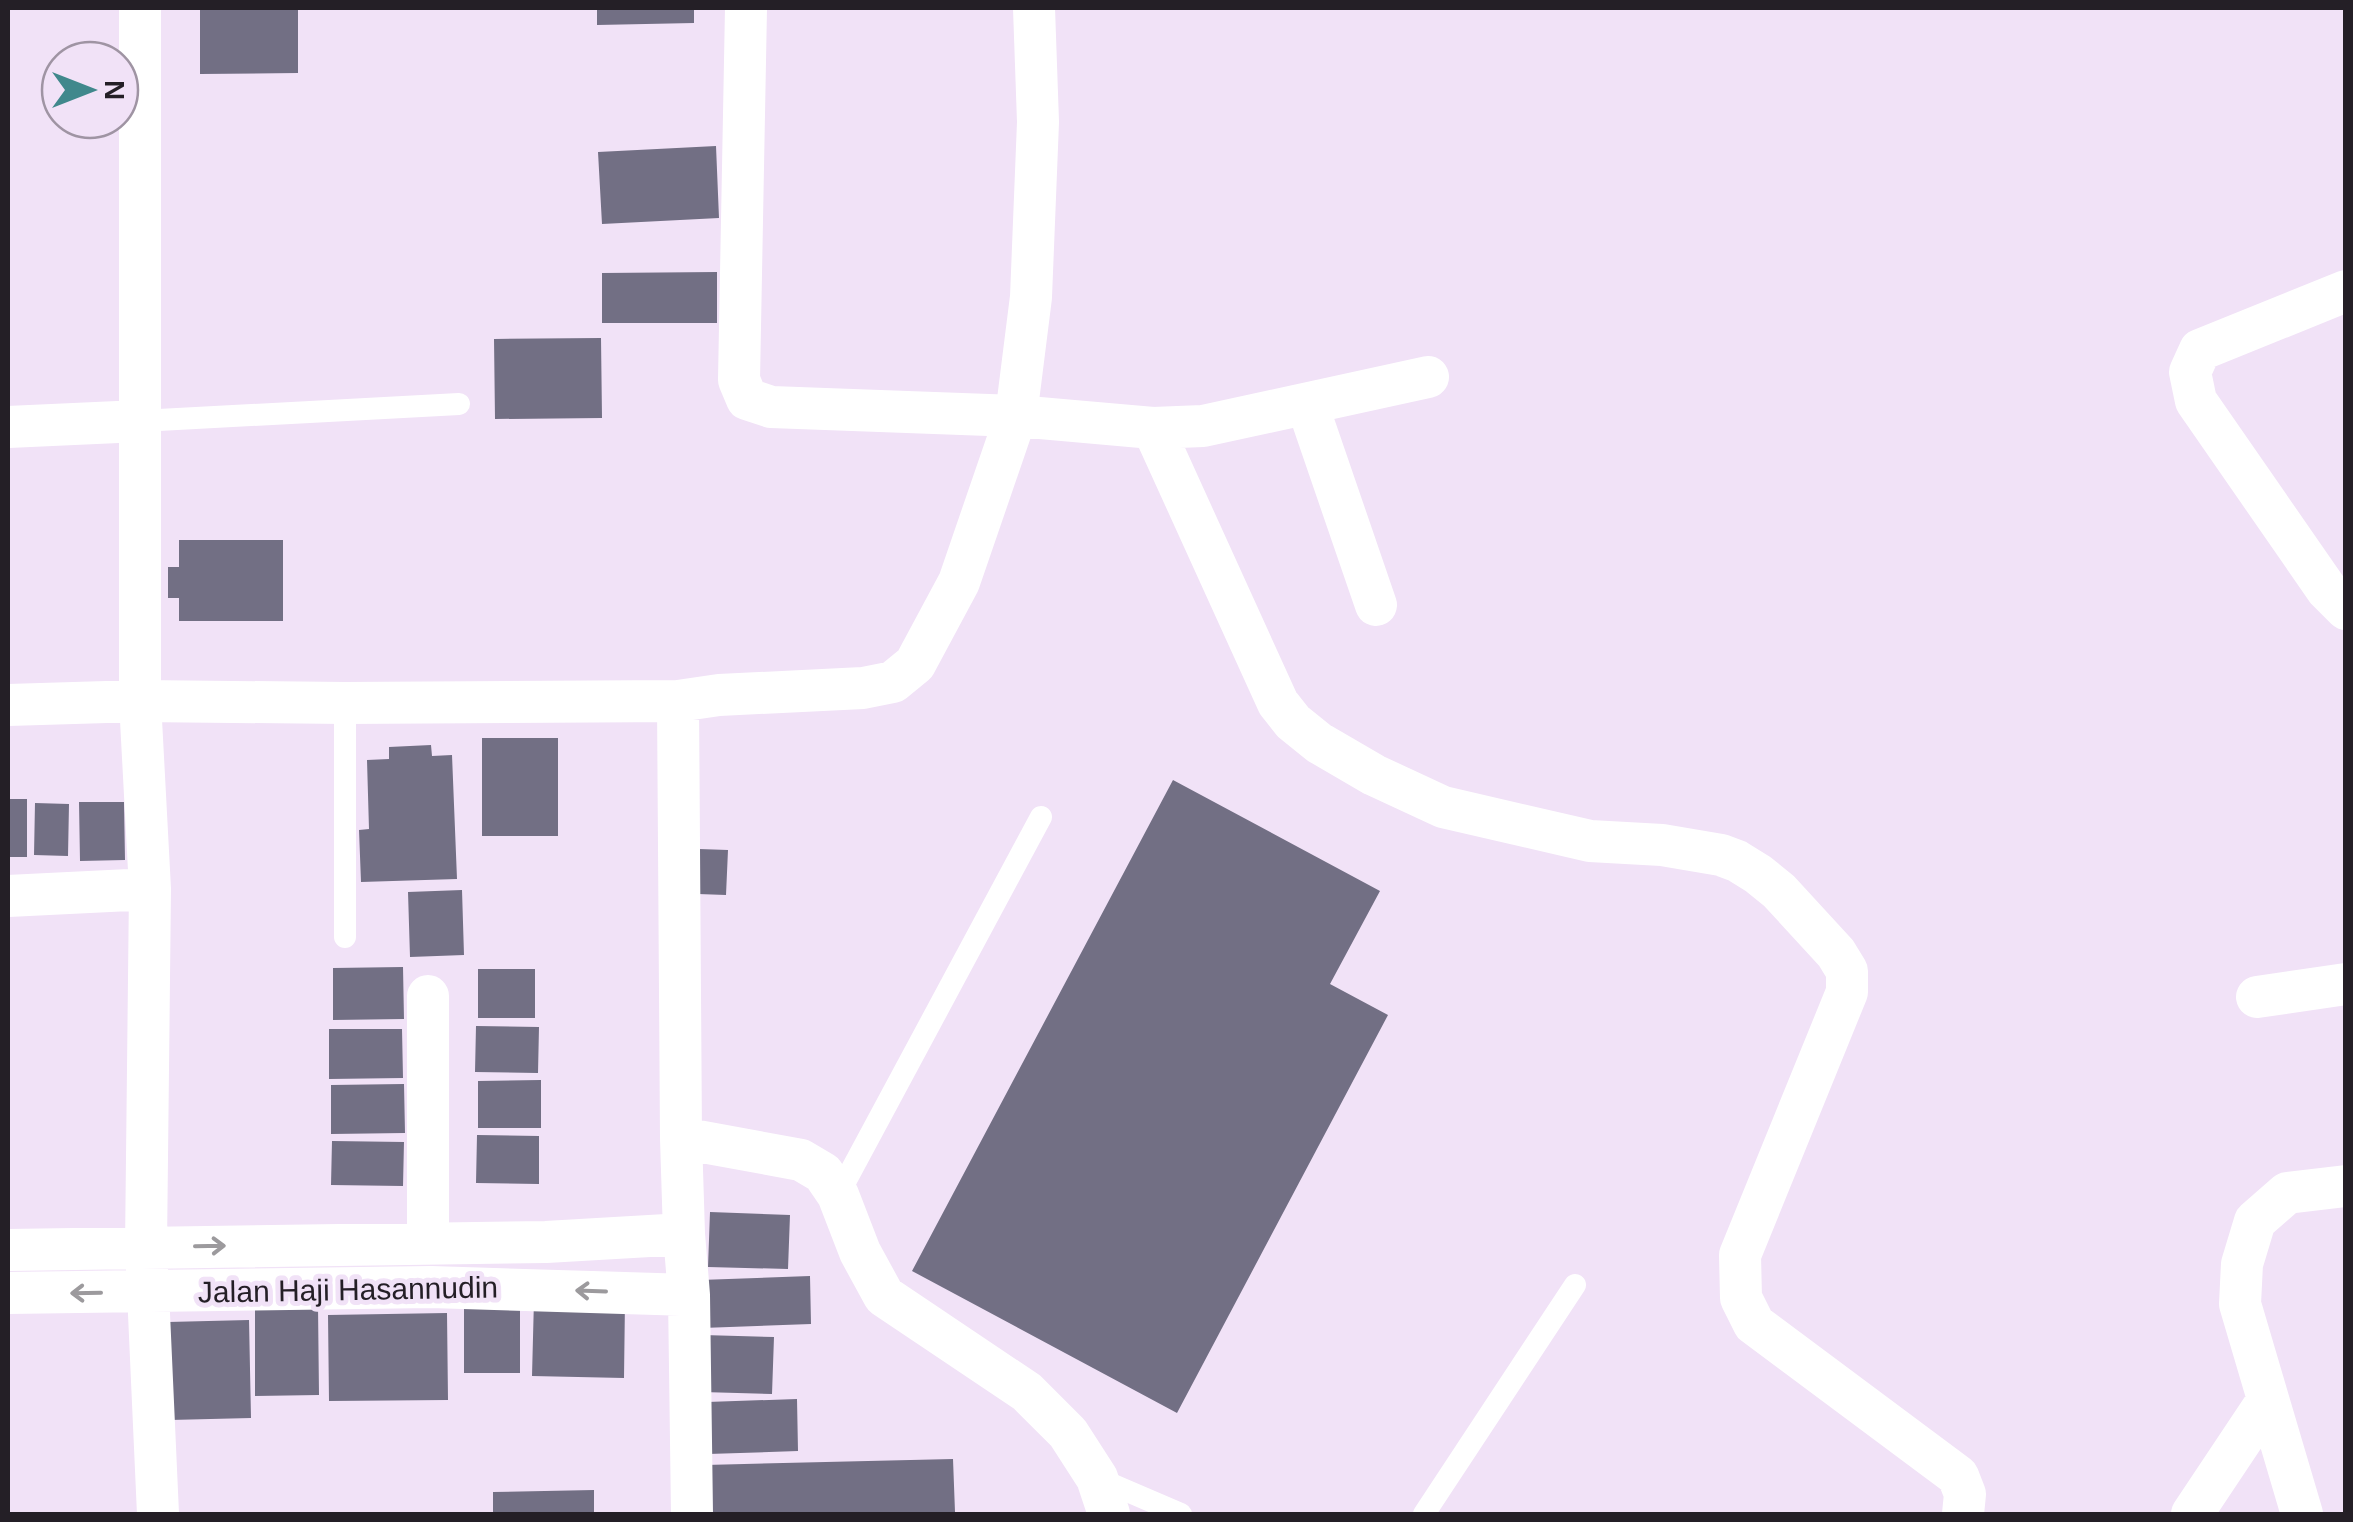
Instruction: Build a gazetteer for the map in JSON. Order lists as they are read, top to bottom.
{
  "streets": {
    "street": ["Jalan Haji Hasannudin"]
  },
  "north": "right"
}
